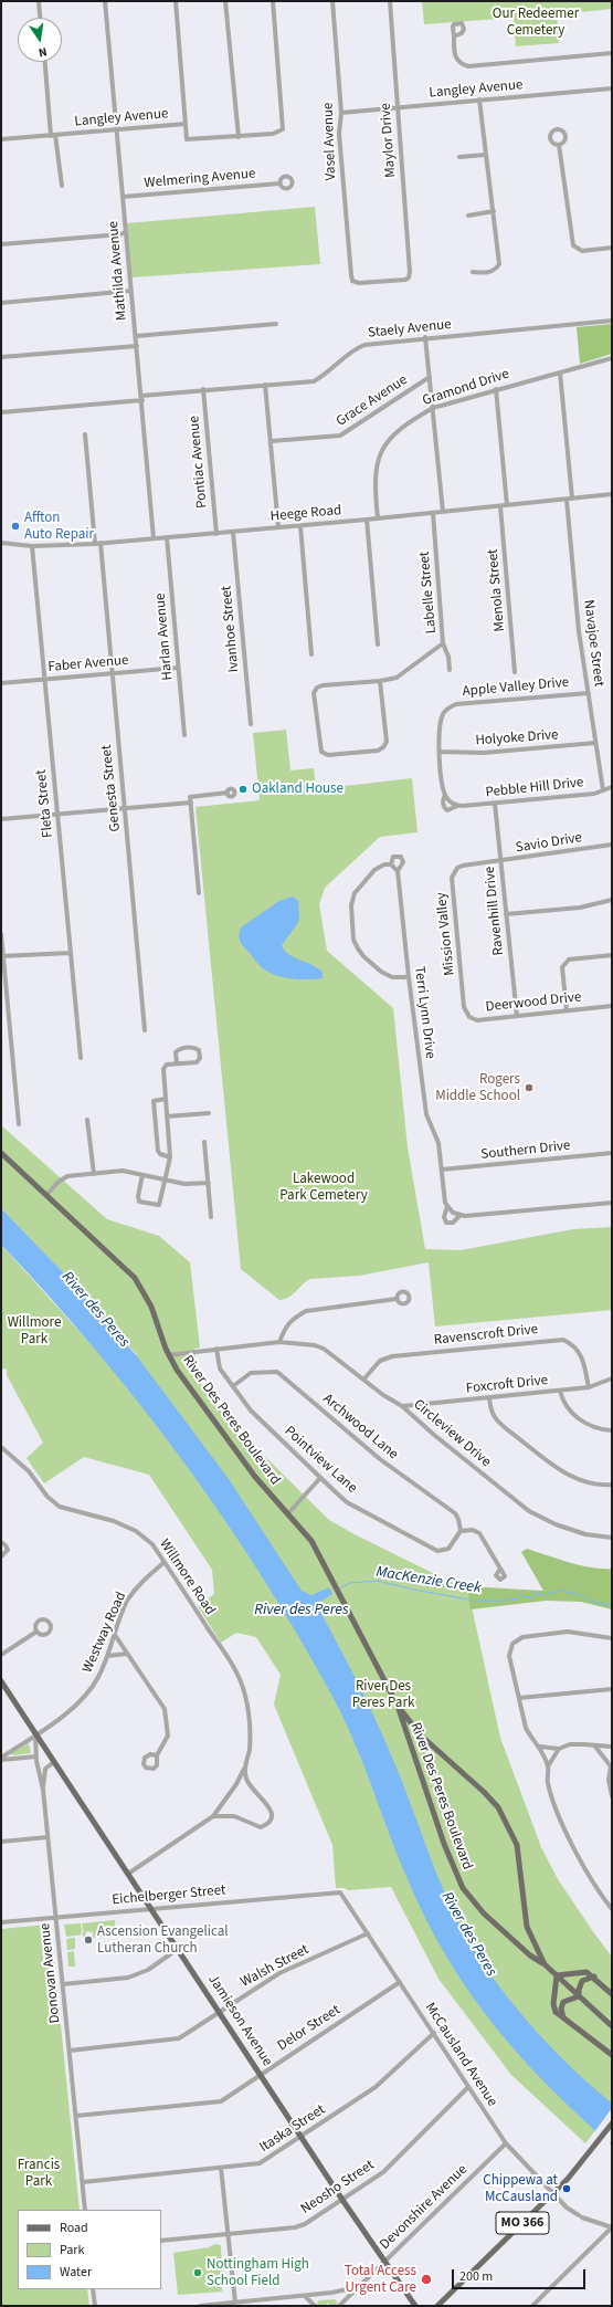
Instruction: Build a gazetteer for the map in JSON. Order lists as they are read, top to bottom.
{
  "streets": {
    "main road": ["River Des Peres Boulevard", "Jamieson Avenue", "MO 366"],
    "street": [
      "Langley Avenue",
      "Maylor Drive",
      "Vasel Avenue",
      "Welmering Avenue",
      "Mathilda Avenue",
      "Staely Avenue",
      "Gramond Drive",
      "Grace Avenue",
      "Pontiac Avenue",
      "Heege Road",
      "Menola Street",
      "Labelle Street",
      "Ivanhoe Street",
      "Harlan Avenue",
      "Navajoe Street",
      "Faber Avenue",
      "Apple Valley Drive",
      "Holyoke Drive",
      "Genesta Street",
      "Pebble Hill Drive",
      "Fleta Street",
      "Savio Drive",
      "Ravenhill Drive",
      "Mission Valley",
      "Deerwood Drive",
      "Terri Lynn Drive",
      "Southern Drive",
      "Ravenscroft Drive",
      "Foxcroft Drive",
      "Archwood Lane",
      "Circleview Drive",
      "Pointview Lane",
      "Willmore Road",
      "Westway Road",
      "Eichelberger Street",
      "Walsh Street",
      "Donovan Avenue",
      "Delor Street",
      "McCausland Avenue",
      "Itaska Street",
      "Neosho Street",
      "Devonshire Avenue"
    ]
  },
  "crossings": [
    ["Langley Avenue", "Maylor Drive"],
    ["Langley Avenue", "Vasel Avenue"],
    ["Langley Avenue", "Mathilda Avenue"],
    ["Maylor Drive", "Vasel Avenue"],
    ["Welmering Avenue", "Mathilda Avenue"],
    ["Mathilda Avenue", "Staely Avenue"],
    ["Mathilda Avenue", "Heege Road"],
    ["Staely Avenue", "Pontiac Avenue"],
    ["Gramond Drive", "Heege Road"],
    ["Gramond Drive", "Navajoe Street"],
    ["Pontiac Avenue", "Heege Road"],
    ["Heege Road", "Menola Street"],
    ["Heege Road", "Labelle Street"],
    ["Heege Road", "Ivanhoe Street"],
    ["Heege Road", "Harlan Avenue"],
    ["Heege Road", "Navajoe Street"],
    ["Heege Road", "Genesta Street"],
    ["Heege Road", "Fleta Street"],
    ["Harlan Avenue", "Faber Avenue"],
    ["Navajoe Street", "Apple Valley Drive"],
    ["Navajoe Street", "Holyoke Drive"],
    ["Navajoe Street", "Pebble Hill Drive"],
    ["Faber Avenue", "Genesta Street"],
    ["Faber Avenue", "Fleta Street"],
    ["Apple Valley Drive", "Holyoke Drive"],
    ["Apple Valley Drive", "Pebble Hill Drive"],
    ["Pebble Hill Drive", "Ravenhill Drive"],
    ["Savio Drive", "Ravenhill Drive"],
    ["Savio Drive", "Mission Valley"],
    ["Ravenhill Drive", "Deerwood Drive"],
    ["Mission Valley", "Deerwood Drive"],
    ["Terri Lynn Drive", "Southern Drive"],
    ["Ravenscroft Drive", "Foxcroft Drive"],
    ["Ravenscroft Drive", "Circleview Drive"],
    ["Foxcroft Drive", "Circleview Drive"],
    ["River Des Peres Boulevard", "Circleview Drive"],
    ["Archwood Lane", "Pointview Lane"],
    ["Circleview Drive", "Pointview Lane"],
    ["Willmore Road", "Westway Road"],
    ["Willmore Road", "Jamieson Avenue"],
    ["Westway Road", "Donovan Avenue"],
    ["Westway Road", "Jamieson Avenue"],
    ["Eichelberger Street", "Donovan Avenue"],
    ["Eichelberger Street", "Jamieson Avenue"],
    ["Eichelberger Street", "McCausland Avenue"],
    ["Walsh Street", "Donovan Avenue"],
    ["Walsh Street", "Jamieson Avenue"],
    ["Walsh Street", "McCausland Avenue"],
    ["Donovan Avenue", "Jamieson Avenue"],
    ["Donovan Avenue", "Delor Street"],
    ["Donovan Avenue", "Itaska Street"],
    ["Jamieson Avenue", "Delor Street"],
    ["Jamieson Avenue", "Itaska Street"],
    ["Jamieson Avenue", "Neosho Street"],
    ["Jamieson Avenue", "Devonshire Avenue"],
    ["Delor Street", "McCausland Avenue"],
    ["McCausland Avenue", "Itaska Street"],
    ["McCausland Avenue", "Neosho Street"],
    ["McCausland Avenue", "Devonshire Avenue"],
    ["McCausland Avenue", "MO 366"]
  ],
  "water": ["River des Peres", "MacKenzie Creek"],
  "parks": [
    "Our Redeemer Cemetery",
    "Lakewood Park Cemetery",
    "Willmore Park",
    "River Des Peres Park",
    "Francis Park"
  ],
  "places": [
    "Affton Auto Repair",
    "Oakland House",
    "Rogers Middle School",
    "Ascension Evangelical Lutheran Church",
    "Chippewa at McCausland",
    "Nottingham High School Field",
    "Total Access Urgent Care"
  ],
  "legend": ["Road", "Park", "Water"],
  "scale_bar": "200 m",
  "north": "bottom"
}
